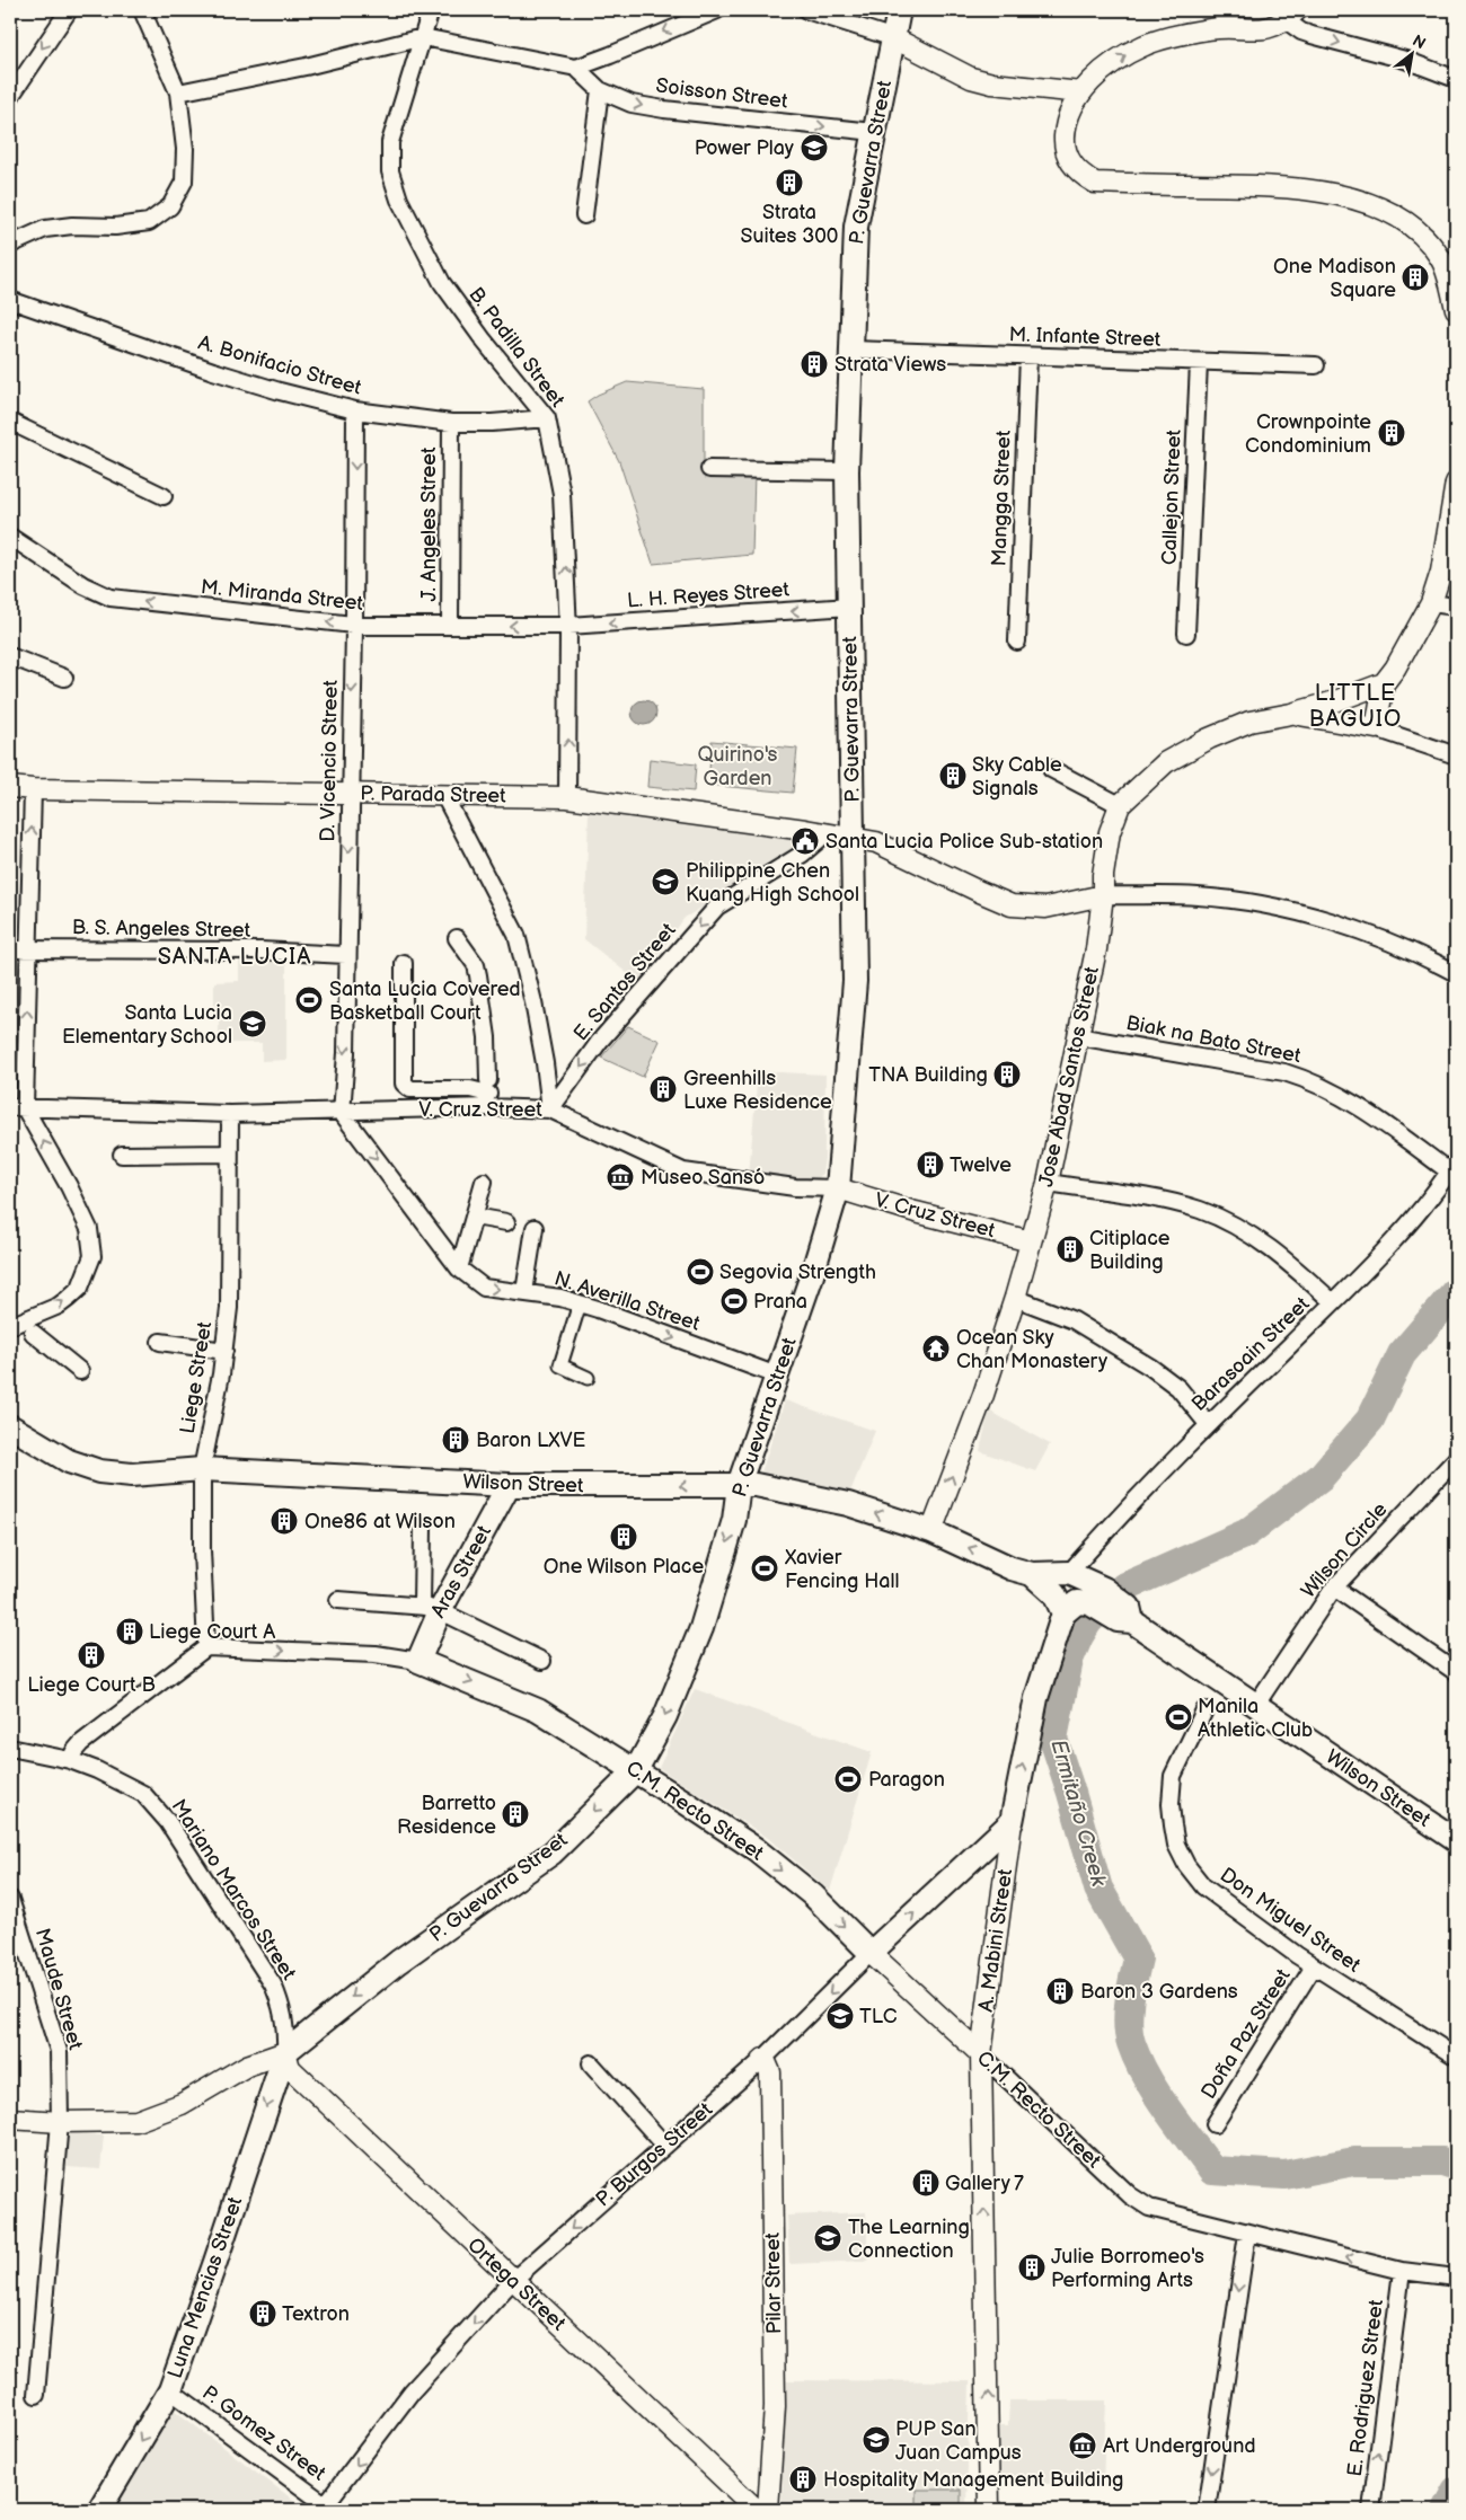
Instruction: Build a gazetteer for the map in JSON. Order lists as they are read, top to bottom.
{
  "streets": {
    "main road": [
      "P. Guevarra Street",
      "Wilson Street",
      "Aras Street",
      "C.M. Recto Street",
      "A. Mabini Street",
      "P. Burgos Street",
      "Luna Mencias Street"
    ],
    "street": [
      "Soisson Street",
      "M. Infante Street",
      "B. Padilla Street",
      "A. Bonifacio Street",
      "Callejon Street",
      "Mangga Street",
      "J. Angeles Street",
      "M. Miranda Street",
      "L. H. Reyes Street",
      "D. Vicencio Street",
      "P. Parada Street",
      "B. S. Angeles Street",
      "E. Santos Street",
      "Biak na Bato Street",
      "Jose Abad Santos Street",
      "V. Cruz Street",
      "N. Averilla Street",
      "Barasoain Street",
      "Liege Street",
      "Wilson Circle",
      "Mariano Marcos Street",
      "Don Miguel Street",
      "Maude Street",
      "Doña Paz Street",
      "Pilar Street",
      "Ortega Street",
      "E. Rodriguez Street",
      "P. Gomez Street"
    ]
  },
  "crossings": [
    ["Soisson Street", "P. Guevarra Street"],
    ["P. Guevarra Street", "M. Infante Street"],
    ["P. Guevarra Street", "L. H. Reyes Street"],
    ["P. Guevarra Street", "P. Parada Street"],
    ["P. Guevarra Street", "V. Cruz Street"],
    ["P. Guevarra Street", "N. Averilla Street"],
    ["P. Guevarra Street", "Wilson Street"],
    ["P. Guevarra Street", "C.M. Recto Street"],
    ["P. Guevarra Street", "Mariano Marcos Street"],
    ["P. Guevarra Street", "Maude Street"],
    ["P. Guevarra Street", "Ortega Street"],
    ["P. Guevarra Street", "Luna Mencias Street"],
    ["M. Infante Street", "Callejon Street"],
    ["M. Infante Street", "Mangga Street"],
    ["B. Padilla Street", "A. Bonifacio Street"],
    ["B. Padilla Street", "M. Miranda Street"],
    ["B. Padilla Street", "L. H. Reyes Street"],
    ["B. Padilla Street", "P. Parada Street"],
    ["A. Bonifacio Street", "J. Angeles Street"],
    ["A. Bonifacio Street", "D. Vicencio Street"],
    ["J. Angeles Street", "M. Miranda Street"],
    ["M. Miranda Street", "L. H. Reyes Street"],
    ["M. Miranda Street", "D. Vicencio Street"],
    ["D. Vicencio Street", "P. Parada Street"],
    ["D. Vicencio Street", "B. S. Angeles Street"],
    ["D. Vicencio Street", "V. Cruz Street"],
    ["D. Vicencio Street", "N. Averilla Street"],
    ["P. Parada Street", "E. Santos Street"],
    ["P. Parada Street", "Jose Abad Santos Street"],
    ["E. Santos Street", "V. Cruz Street"],
    ["Biak na Bato Street", "Jose Abad Santos Street"],
    ["Biak na Bato Street", "Barasoain Street"],
    ["Jose Abad Santos Street", "V. Cruz Street"],
    ["Jose Abad Santos Street", "Wilson Street"],
    ["V. Cruz Street", "N. Averilla Street"],
    ["V. Cruz Street", "Liege Street"],
    ["Barasoain Street", "Wilson Street"],
    ["Liege Street", "Wilson Street"],
    ["Liege Street", "C.M. Recto Street"],
    ["Wilson Street", "Wilson Circle"],
    ["Wilson Street", "Aras Street"],
    ["Wilson Street", "A. Mabini Street"],
    ["Aras Street", "C.M. Recto Street"],
    ["C.M. Recto Street", "A. Mabini Street"],
    ["C.M. Recto Street", "P. Burgos Street"],
    ["C.M. Recto Street", "E. Rodriguez Street"],
    ["Mariano Marcos Street", "Ortega Street"],
    ["Mariano Marcos Street", "Luna Mencias Street"],
    ["Don Miguel Street", "Doña Paz Street"],
    ["A. Mabini Street", "P. Burgos Street"],
    ["P. Burgos Street", "Pilar Street"],
    ["P. Burgos Street", "Ortega Street"],
    ["P. Burgos Street", "P. Gomez Street"],
    ["Ortega Street", "Luna Mencias Street"],
    ["Luna Mencias Street", "P. Gomez Street"]
  ],
  "one_way": [
    "Soisson Street",
    "B. Padilla Street",
    "L. H. Reyes Street",
    "D. Vicencio Street",
    "E. Santos Street",
    "N. Averilla Street",
    "A. Mabini Street",
    "Luna Mencias Street",
    "E. Rodriguez Street"
  ],
  "districts": ["LITTLE BAGUIO", "SANTA LUCIA"],
  "water": ["Ermitaño Creek"],
  "parks": ["Quirino's Garden"],
  "places": {
    "school or university": [
      "Power Play",
      "Philippine Chen Kuang High School",
      "Santa Lucia Elementary School",
      "TLC",
      "The Learning Connection",
      "PUP San Juan Campus"
    ],
    "building": [
      "Strata Suites 300",
      "One Madison Square",
      "Strata Views",
      "Crownpointe Condominium",
      "Sky Cable Signals",
      "TNA Building",
      "Greenhills Luxe Residence",
      "Twelve",
      "Citiplace Building",
      "Baron LXVE",
      "One86 at Wilson",
      "One Wilson Place",
      "Liege Court A",
      "Liege Court B",
      "Barretto Residence",
      "Baron 3 Gardens",
      "Gallery 7",
      "Julie Borromeo's Performing Arts",
      "Textron",
      "Hospitality Management Building"
    ],
    "public building": ["Santa Lucia Police Sub-station"],
    "sports": [
      "Santa Lucia Covered Basketball Court",
      "Segovia Strength",
      "Prana",
      "Xavier Fencing Hall",
      "Manila Athletic Club",
      "Paragon"
    ],
    "museum": ["Museo Sansó", "Art Underground"],
    "temple": ["Ocean Sky Chan Monastery"]
  },
  "north": "top right"
}
